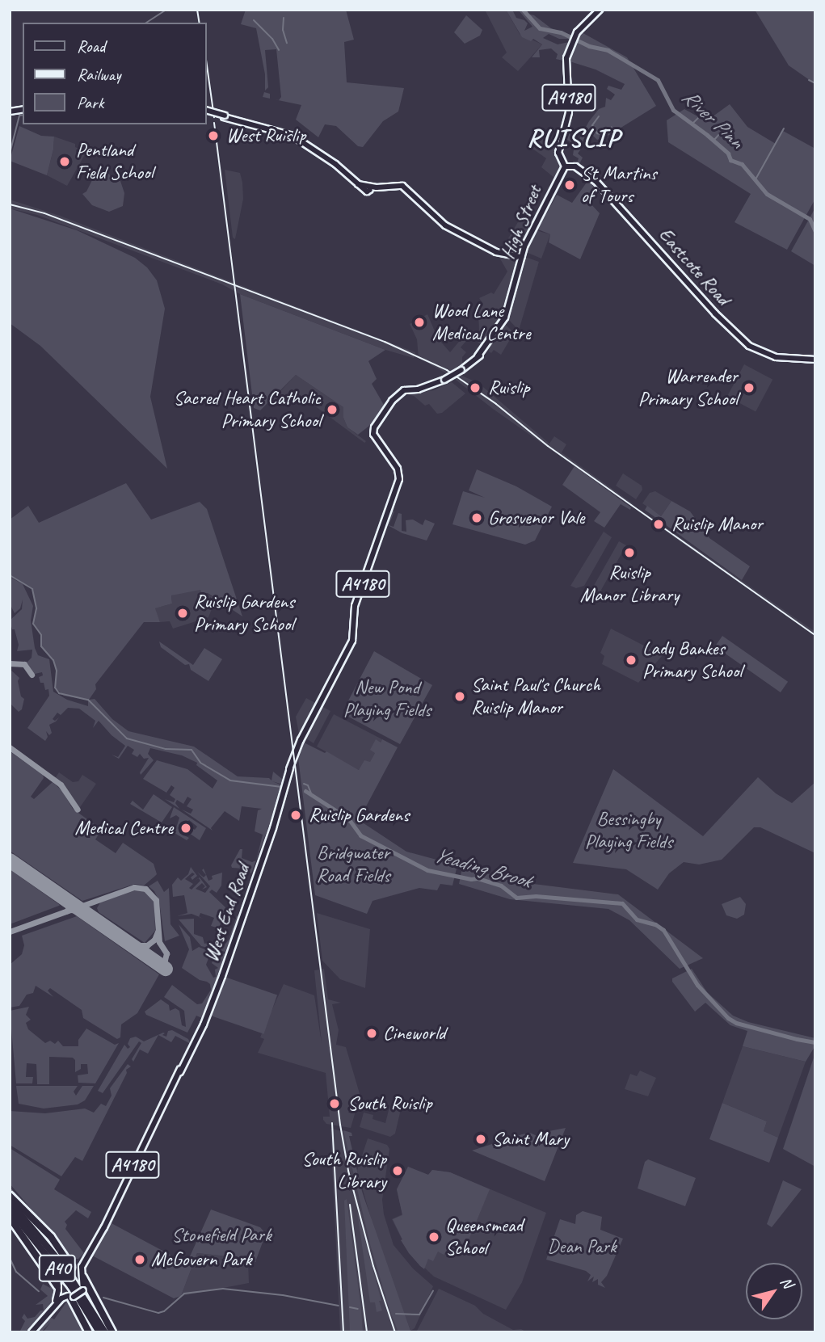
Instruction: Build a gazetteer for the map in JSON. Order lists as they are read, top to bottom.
{
  "streets": {
    "highway": ["A40"],
    "main road": [
      "A4180",
      "High Street",
      "Eastcote Road",
      "West End Road"
    ]
  },
  "crossings": [
    ["A4180", "High Street"],
    ["A4180", "Eastcote Road"],
    ["High Street", "Eastcote Road"],
    ["High Street", "West End Road"]
  ],
  "districts": ["RUISLIP"],
  "water": ["River Pinn", "Yeading Brook"],
  "parks": [
    "New Pond Playing Fields",
    "Bessingby Playing Fields",
    "Bridgwater Road Fields",
    "Stonefield Park",
    "Dean Park"
  ],
  "places": [
    "West Ruislip",
    "Pentland Field School",
    "St Martins of Tours",
    "Wood Lane Medical Centre",
    "Ruislip",
    "Warrender Primary School",
    "Sacred Heart Catholic Primary School",
    "Grosvenor Vale",
    "Ruislip Manor",
    "Ruislip Manor Library",
    "Ruislip Gardens Primary School",
    "Lady Bankes Primary School",
    "Saint Paul's Church Ruislip Manor",
    "Ruislip Gardens",
    "Medical Centre",
    "Cineworld",
    "South Ruislip",
    "Saint Mary",
    "South Ruislip Library",
    "Queensmead School",
    "McGovern Park"
  ],
  "legend": ["Road", "Railway", "Park"],
  "north": "top right"
}
